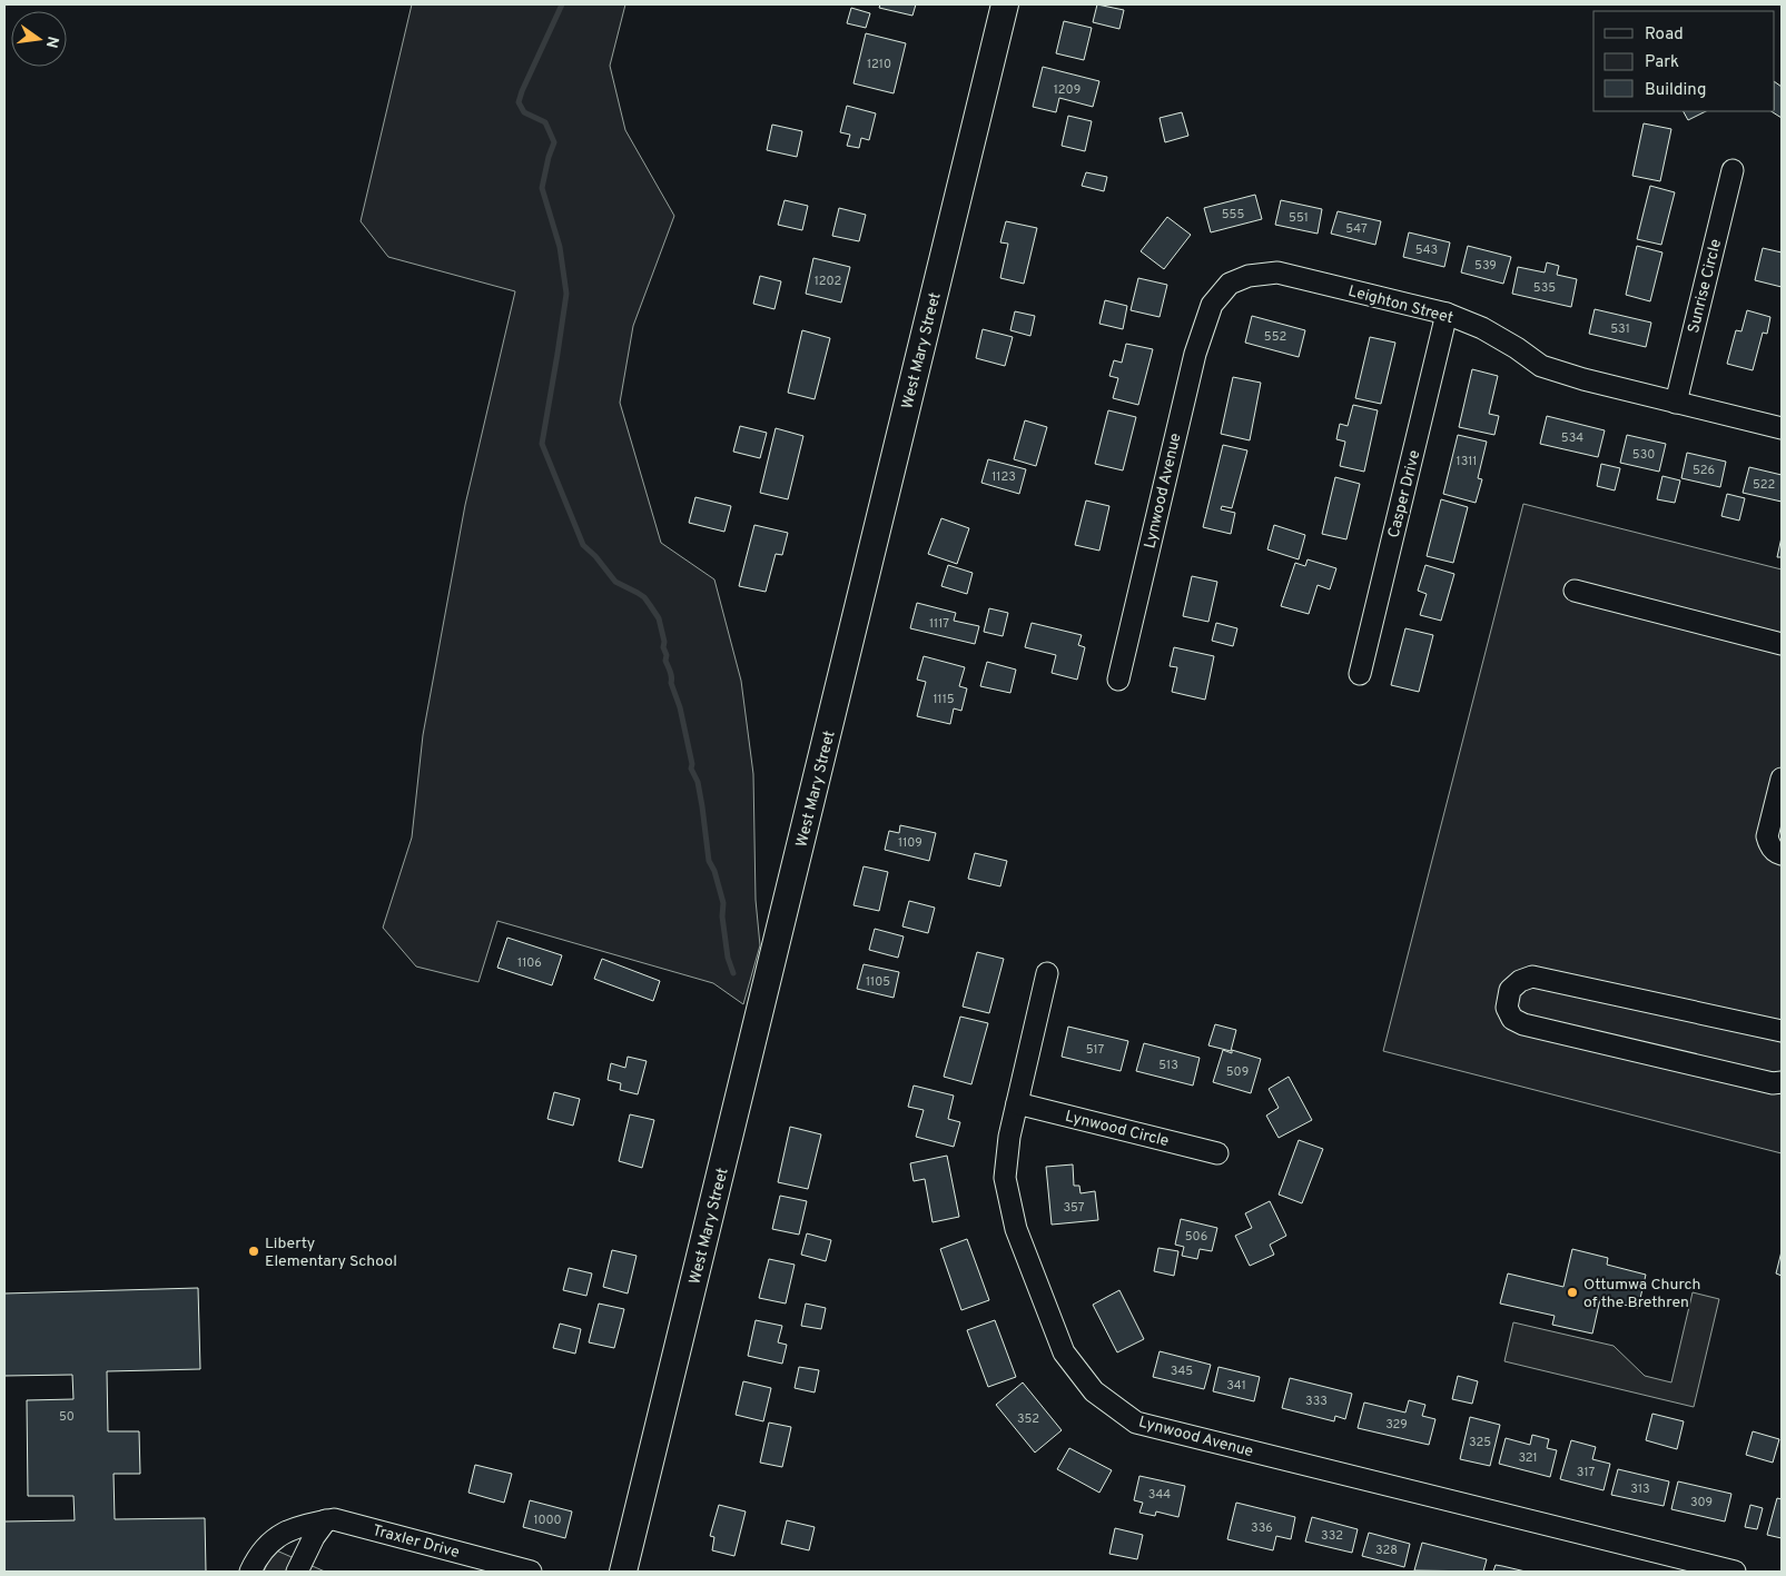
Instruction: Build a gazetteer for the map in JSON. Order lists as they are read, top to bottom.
{
  "streets": {
    "main road": ["West Mary Street"],
    "street": [
      "Sunrise Circle",
      "Leighton Street",
      "Lynwood Avenue",
      "Casper Drive",
      "Lynwood Circle",
      "Traxler Drive"
    ]
  },
  "crossings": [
    ["Sunrise Circle", "Leighton Street"],
    ["Leighton Street", "Lynwood Avenue"],
    ["Leighton Street", "Casper Drive"],
    ["Lynwood Avenue", "Lynwood Circle"]
  ],
  "places": ["Liberty Elementary School", "Ottumwa Church of the Brethren"],
  "house_numbers": [
    "1210",
    "1209",
    "555",
    "551",
    "547",
    "543",
    "539",
    "1202",
    "535",
    "531",
    "552",
    "534",
    "530",
    "1311",
    "526",
    "1123",
    "522",
    "1117",
    "1115",
    "1109",
    "1106",
    "1105",
    "517",
    "513",
    "509",
    "357",
    "506",
    "345",
    "341",
    "333",
    "50",
    "352",
    "329",
    "325",
    "321",
    "317",
    "313",
    "344",
    "309",
    "1000",
    "336",
    "332",
    "328"
  ],
  "legend": ["Road", "Park", "Building"],
  "north": "right"
}
